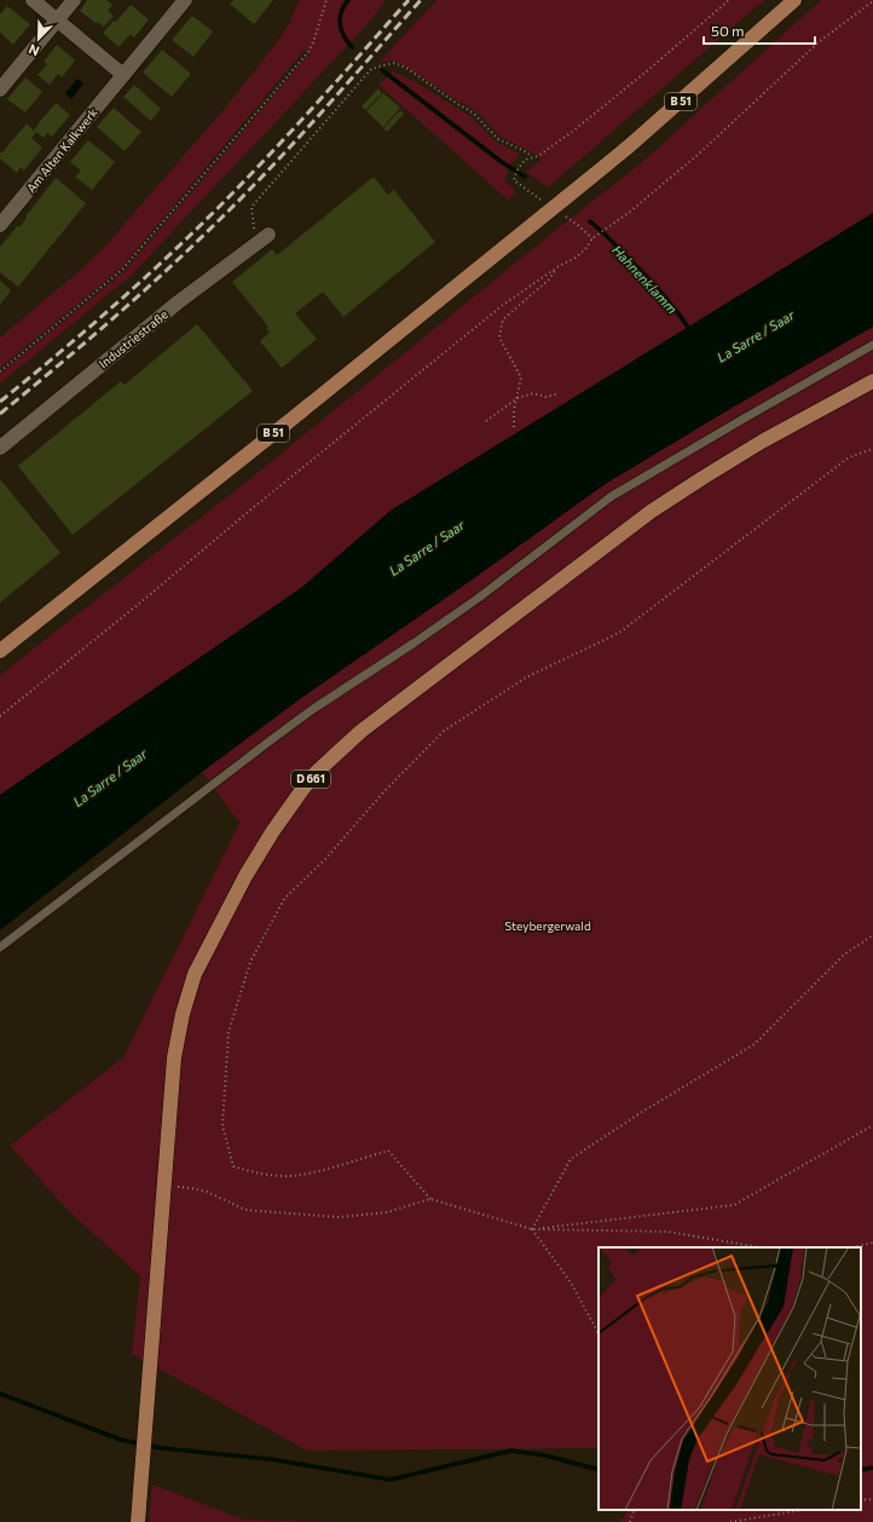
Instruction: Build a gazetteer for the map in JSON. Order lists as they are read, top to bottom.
{
  "streets": {
    "main road": ["B 51", "D 661"],
    "street": ["Am Alten Kalkwerk", "Industriestraße"]
  },
  "water": ["Hahnenklamm", "La Sarre / Saar"],
  "parks": ["Steybergerwald"],
  "scale_bar": "50 m",
  "north": "bottom left"
}
